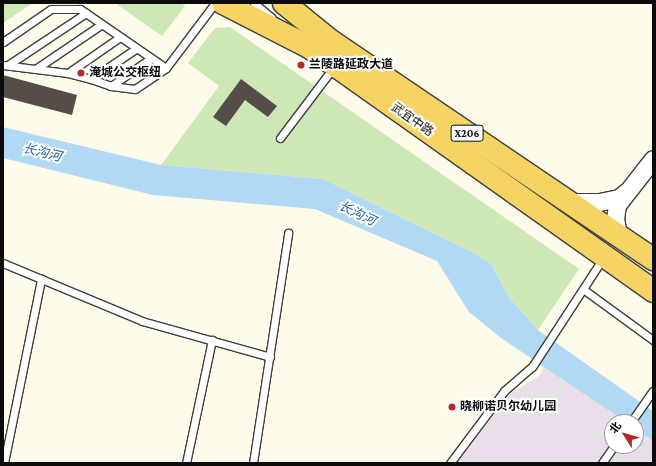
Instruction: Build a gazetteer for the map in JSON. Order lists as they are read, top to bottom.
{
  "streets": {
    "main road": ["武宜中路", "X206"]
  },
  "water": ["长沟河"],
  "places": ["兰陵路延政大道", "淹城公交枢纽", "晓柳诺贝尔幼儿园"],
  "north": "top left"
}
